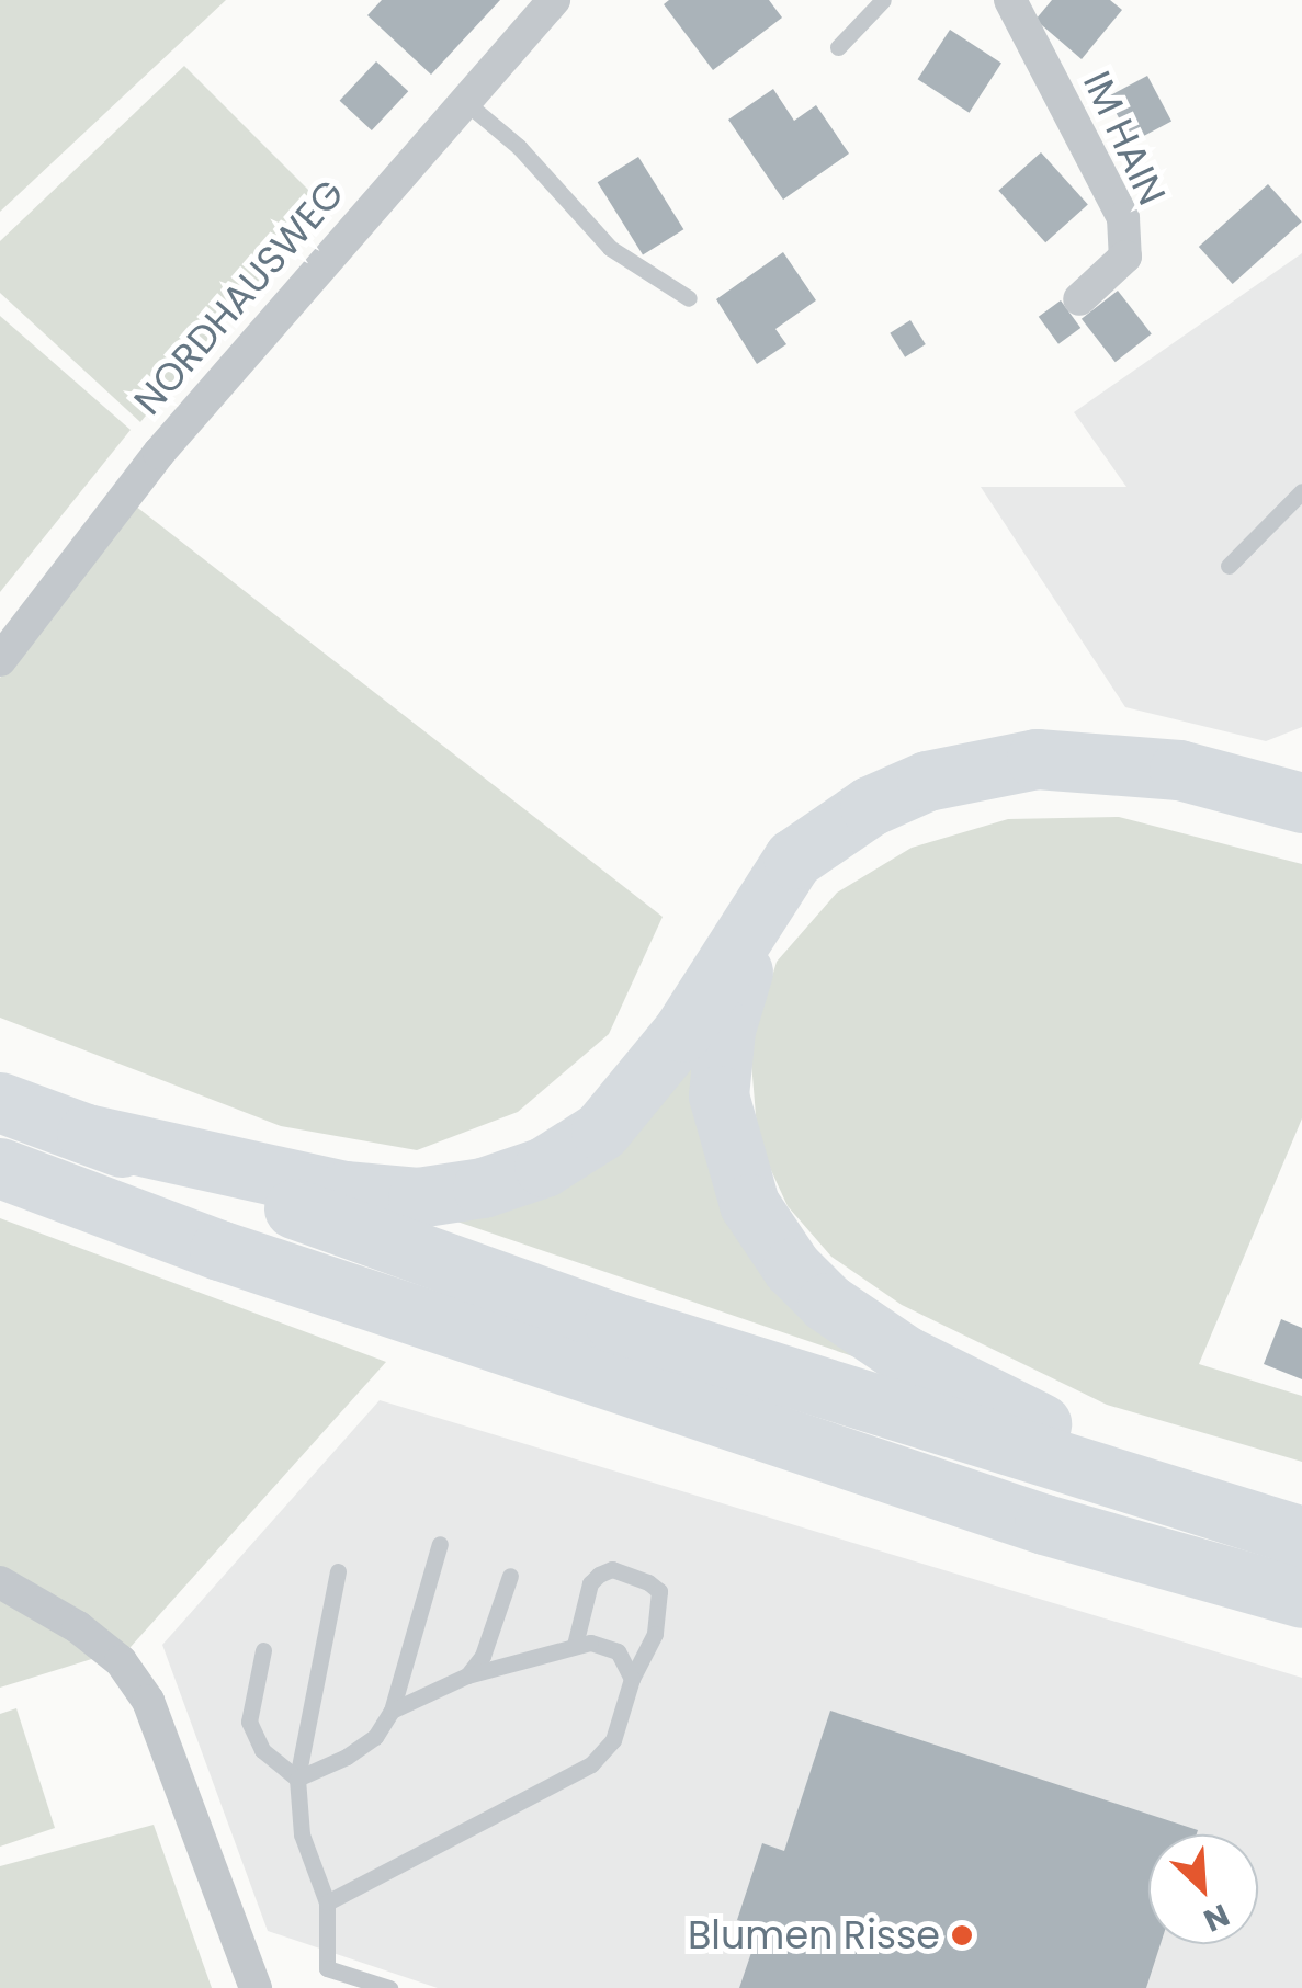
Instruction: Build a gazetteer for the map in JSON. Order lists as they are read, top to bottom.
{
  "streets": {
    "street": ["IM HAIN", "NORDHAUSWEG"]
  },
  "places": ["Blumen Risse"],
  "north": "bottom right"
}
